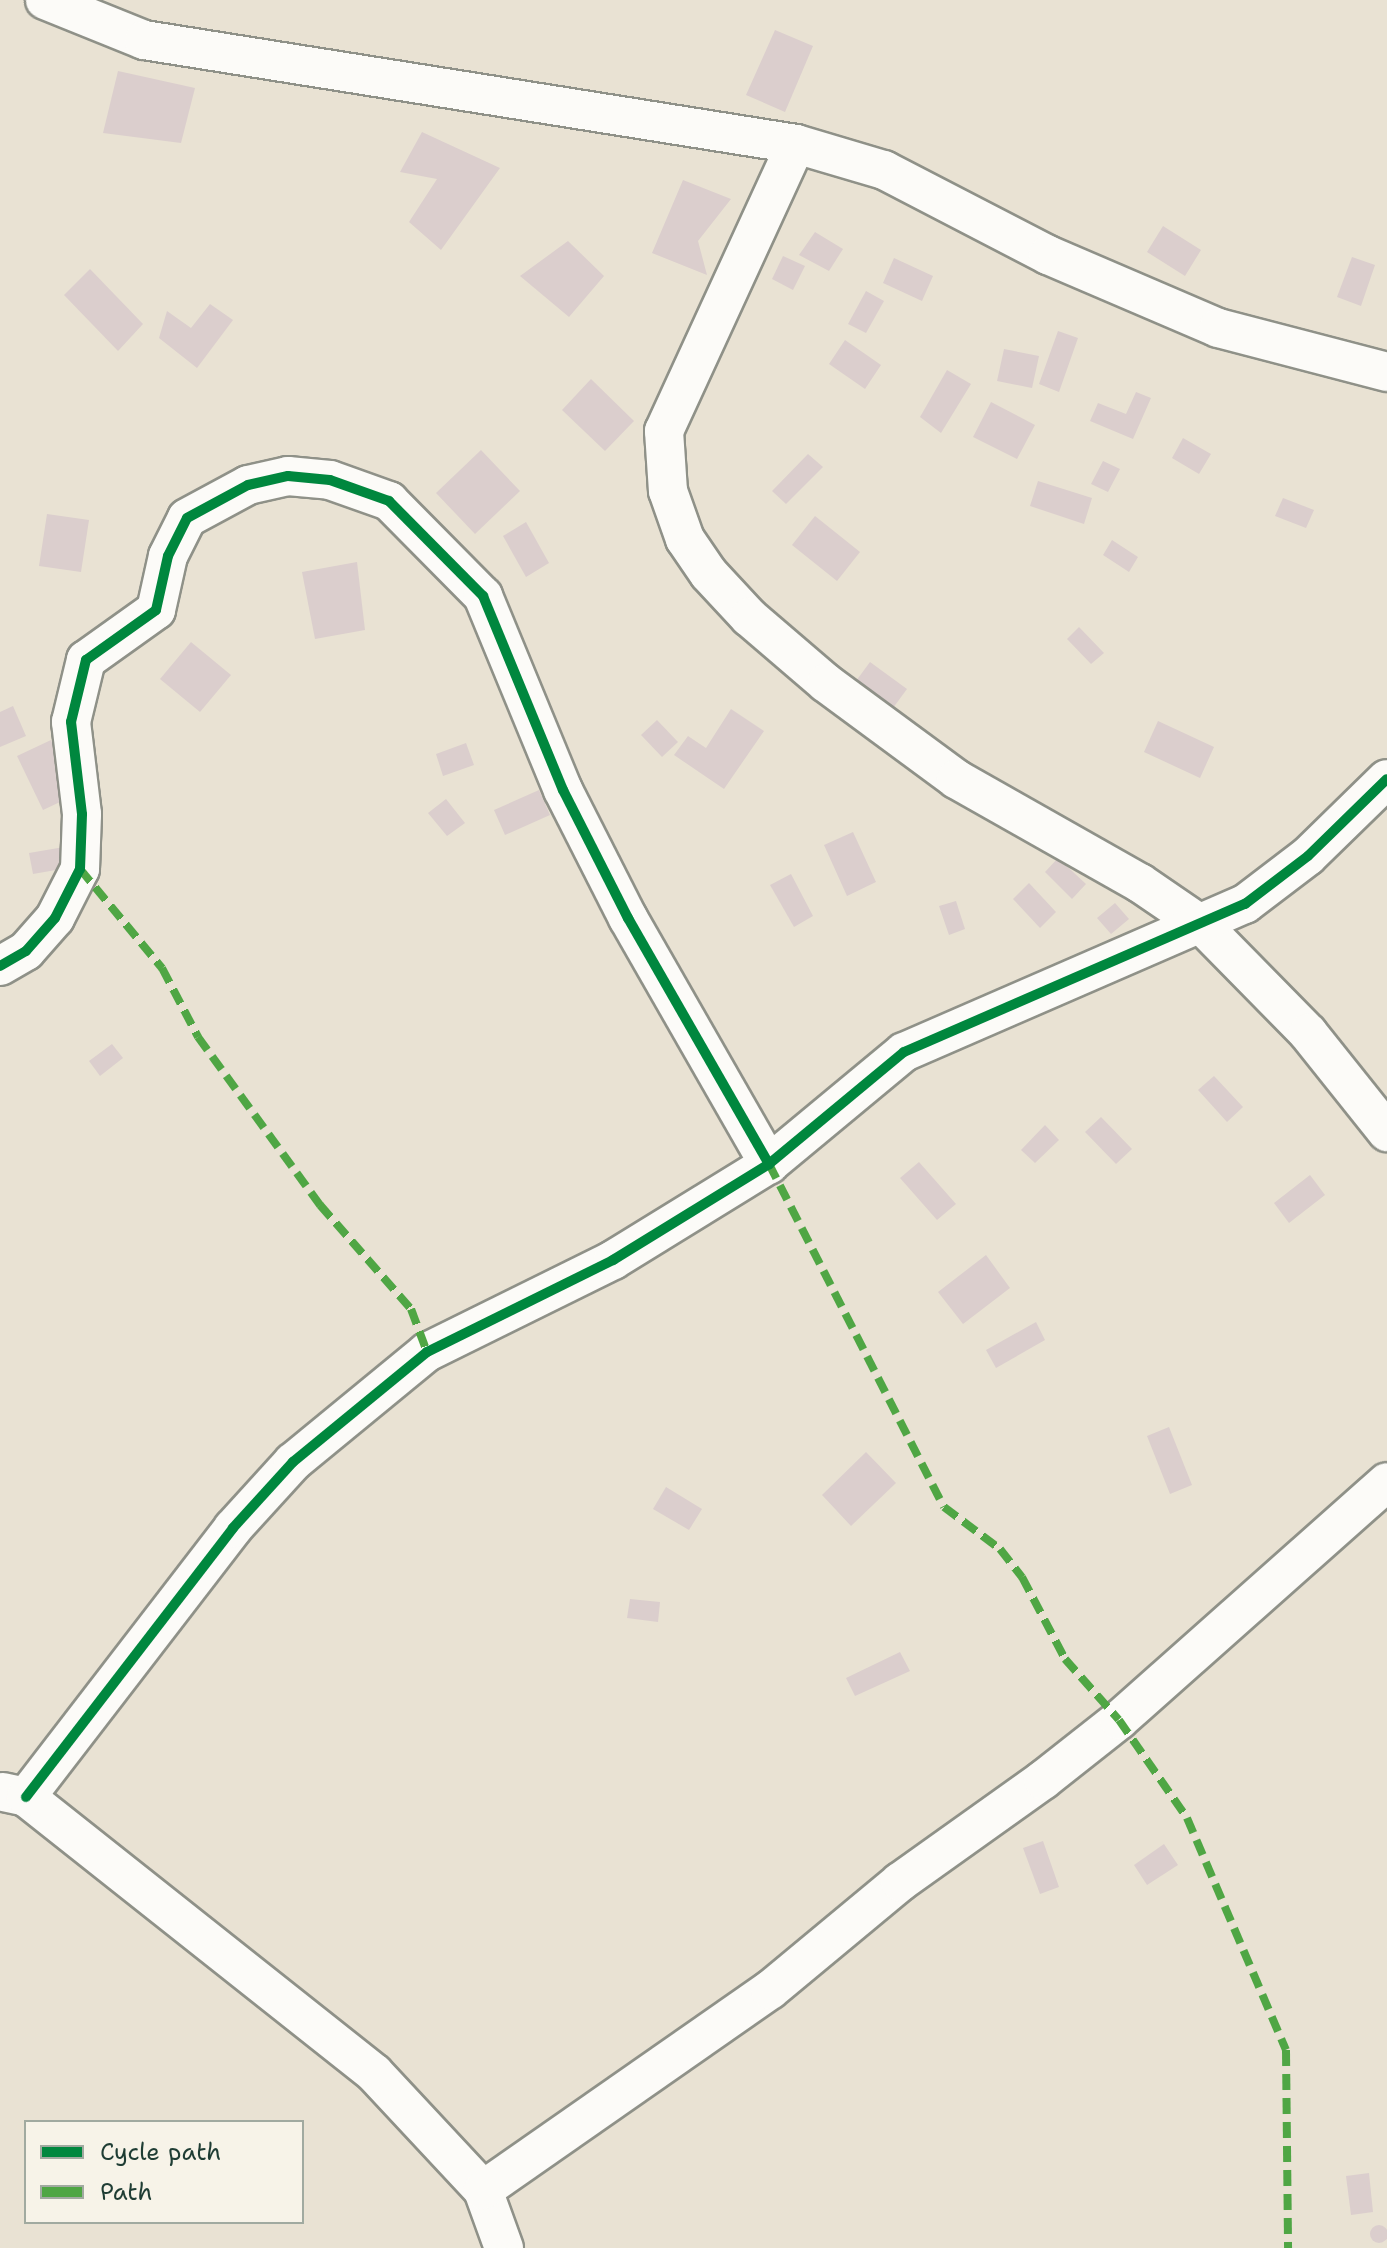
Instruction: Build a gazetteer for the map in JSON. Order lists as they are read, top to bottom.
{
  "legend": ["Cycle path", "Path"]
}
